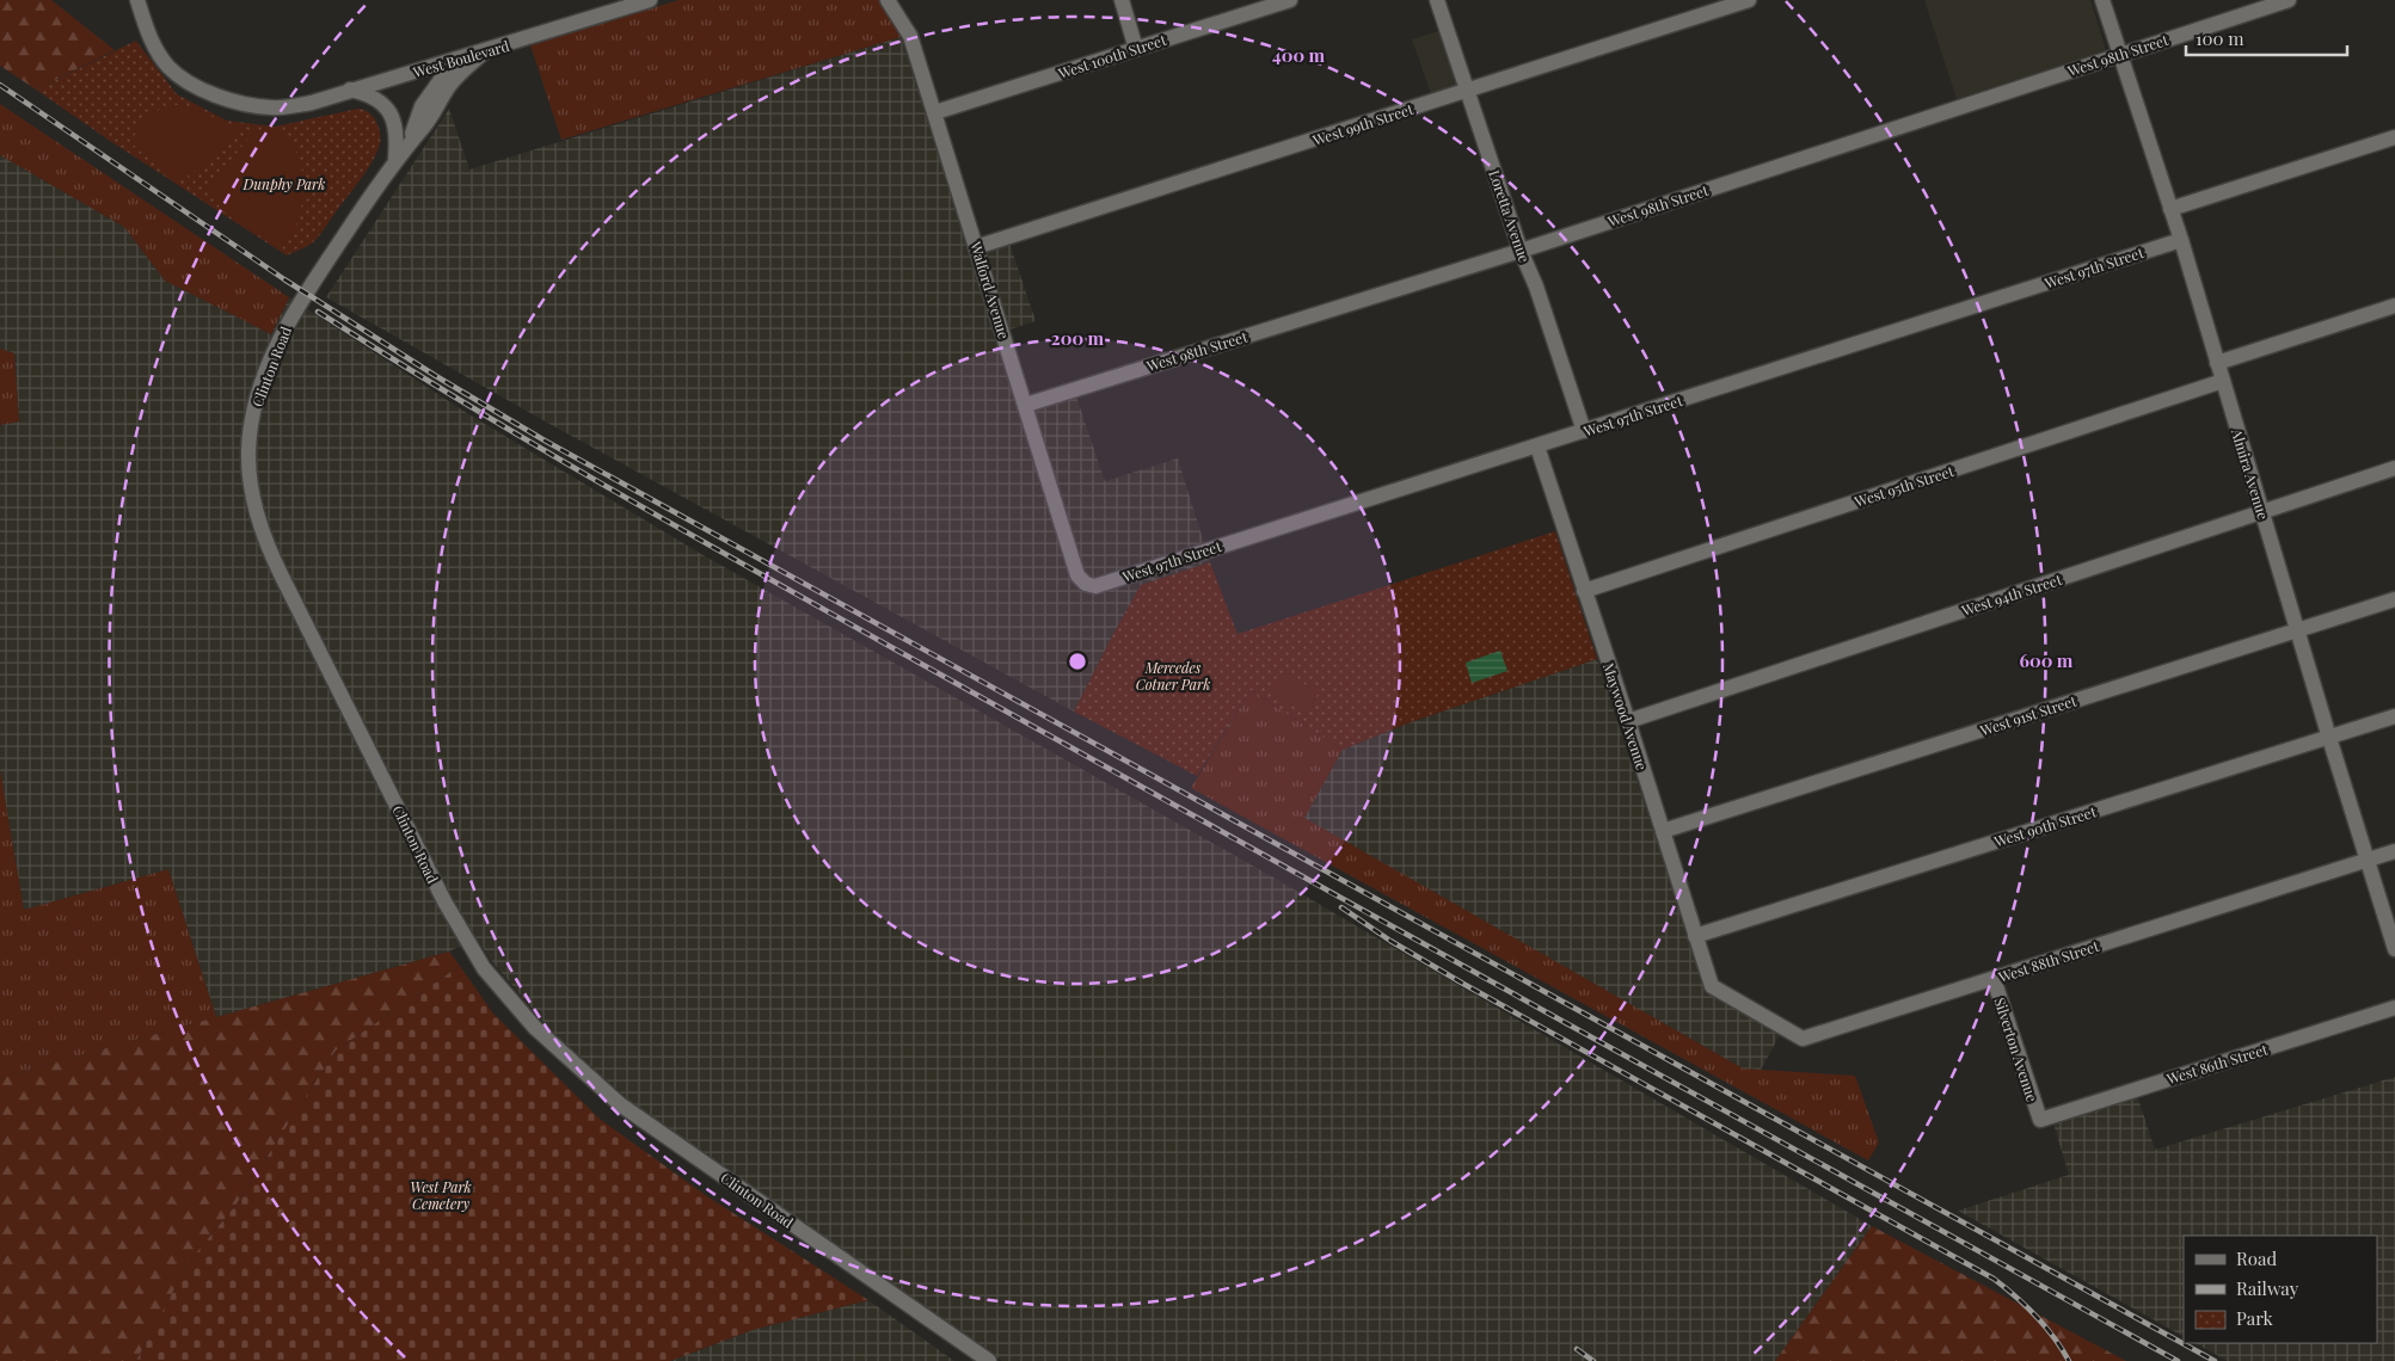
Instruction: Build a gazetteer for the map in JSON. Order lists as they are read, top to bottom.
{
  "streets": {
    "street": [
      "West 98th Street",
      "West 100th Street",
      "West Boulevard",
      "West 99th Street",
      "Loretta Avenue",
      "West 97th Street",
      "Walford Avenue",
      "Clinton Road",
      "Almira Avenue",
      "West 95th Street",
      "West 94th Street",
      "West 91st Street",
      "Maywood Avenue",
      "West 90th Street",
      "West 88th Street",
      "Silverton Avenue",
      "West 86th Street"
    ]
  },
  "crossings": [
    ["West 98th Street", "Loretta Avenue"],
    ["West 98th Street", "Walford Avenue"],
    ["West 98th Street", "Almira Avenue"],
    ["West 100th Street", "Walford Avenue"],
    ["West Boulevard", "Clinton Road"],
    ["West 99th Street", "Loretta Avenue"],
    ["West 99th Street", "Walford Avenue"],
    ["Loretta Avenue", "West 97th Street"],
    ["West 97th Street", "Walford Avenue"],
    ["West 97th Street", "Almira Avenue"],
    ["West 97th Street", "Maywood Avenue"],
    ["Almira Avenue", "West 95th Street"],
    ["Almira Avenue", "West 94th Street"],
    ["Almira Avenue", "West 91st Street"],
    ["Almira Avenue", "West 90th Street"],
    ["Almira Avenue", "West 88th Street"],
    ["West 95th Street", "Maywood Avenue"],
    ["West 94th Street", "Maywood Avenue"],
    ["West 91st Street", "Maywood Avenue"],
    ["Maywood Avenue", "West 90th Street"],
    ["Maywood Avenue", "West 88th Street"],
    ["West 88th Street", "Silverton Avenue"],
    ["Silverton Avenue", "West 86th Street"]
  ],
  "parks": ["Dunphy Park", "Mercedes Cotner Park", "West Park Cemetery"],
  "legend": ["Road", "Railway", "Park"],
  "scale_bar": "100 m",
  "rings": ["400 m", "200 m", "600 m"]
}
